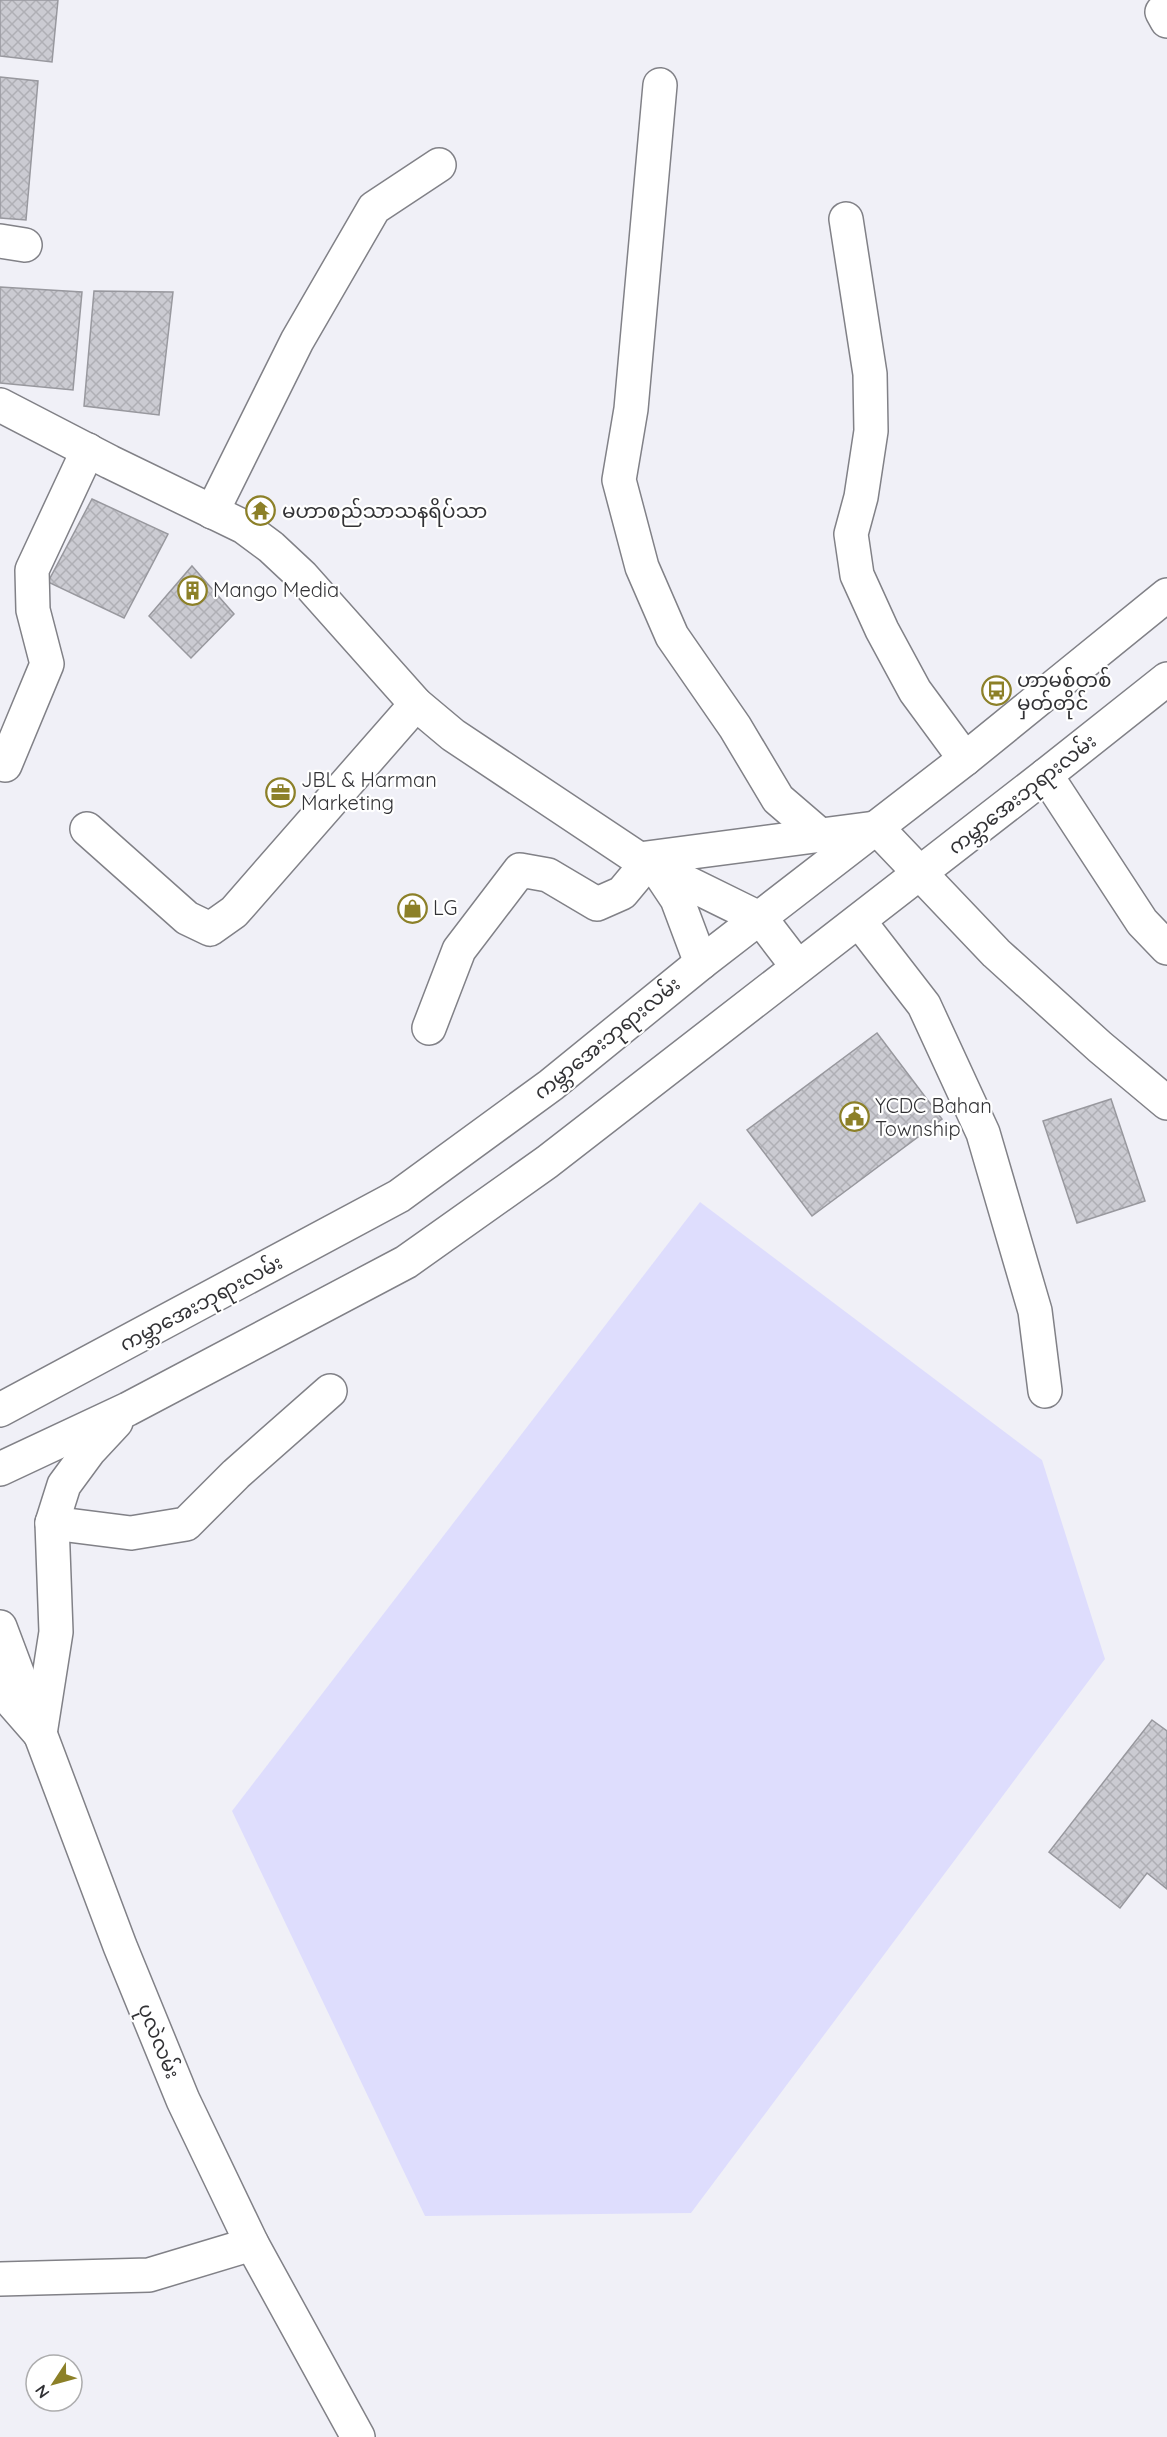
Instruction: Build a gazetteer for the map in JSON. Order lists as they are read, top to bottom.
{
  "streets": {
    "street": ["ကမ္ဘာအေးဘုရားလမ်း", "ပုလဲလမ်း"]
  },
  "places": {
    "temple": ["မဟာစည်သာသနရိပ်သာ"],
    "building": ["Mango Media"],
    "bus stop": ["ဟာမစ်တစ် မှတ်တိုင်"],
    "office": ["JBL & Harman Marketing"],
    "shop": ["LG"],
    "public building": ["YCDC Bahan Township"]
  },
  "north": "bottom left"
}
